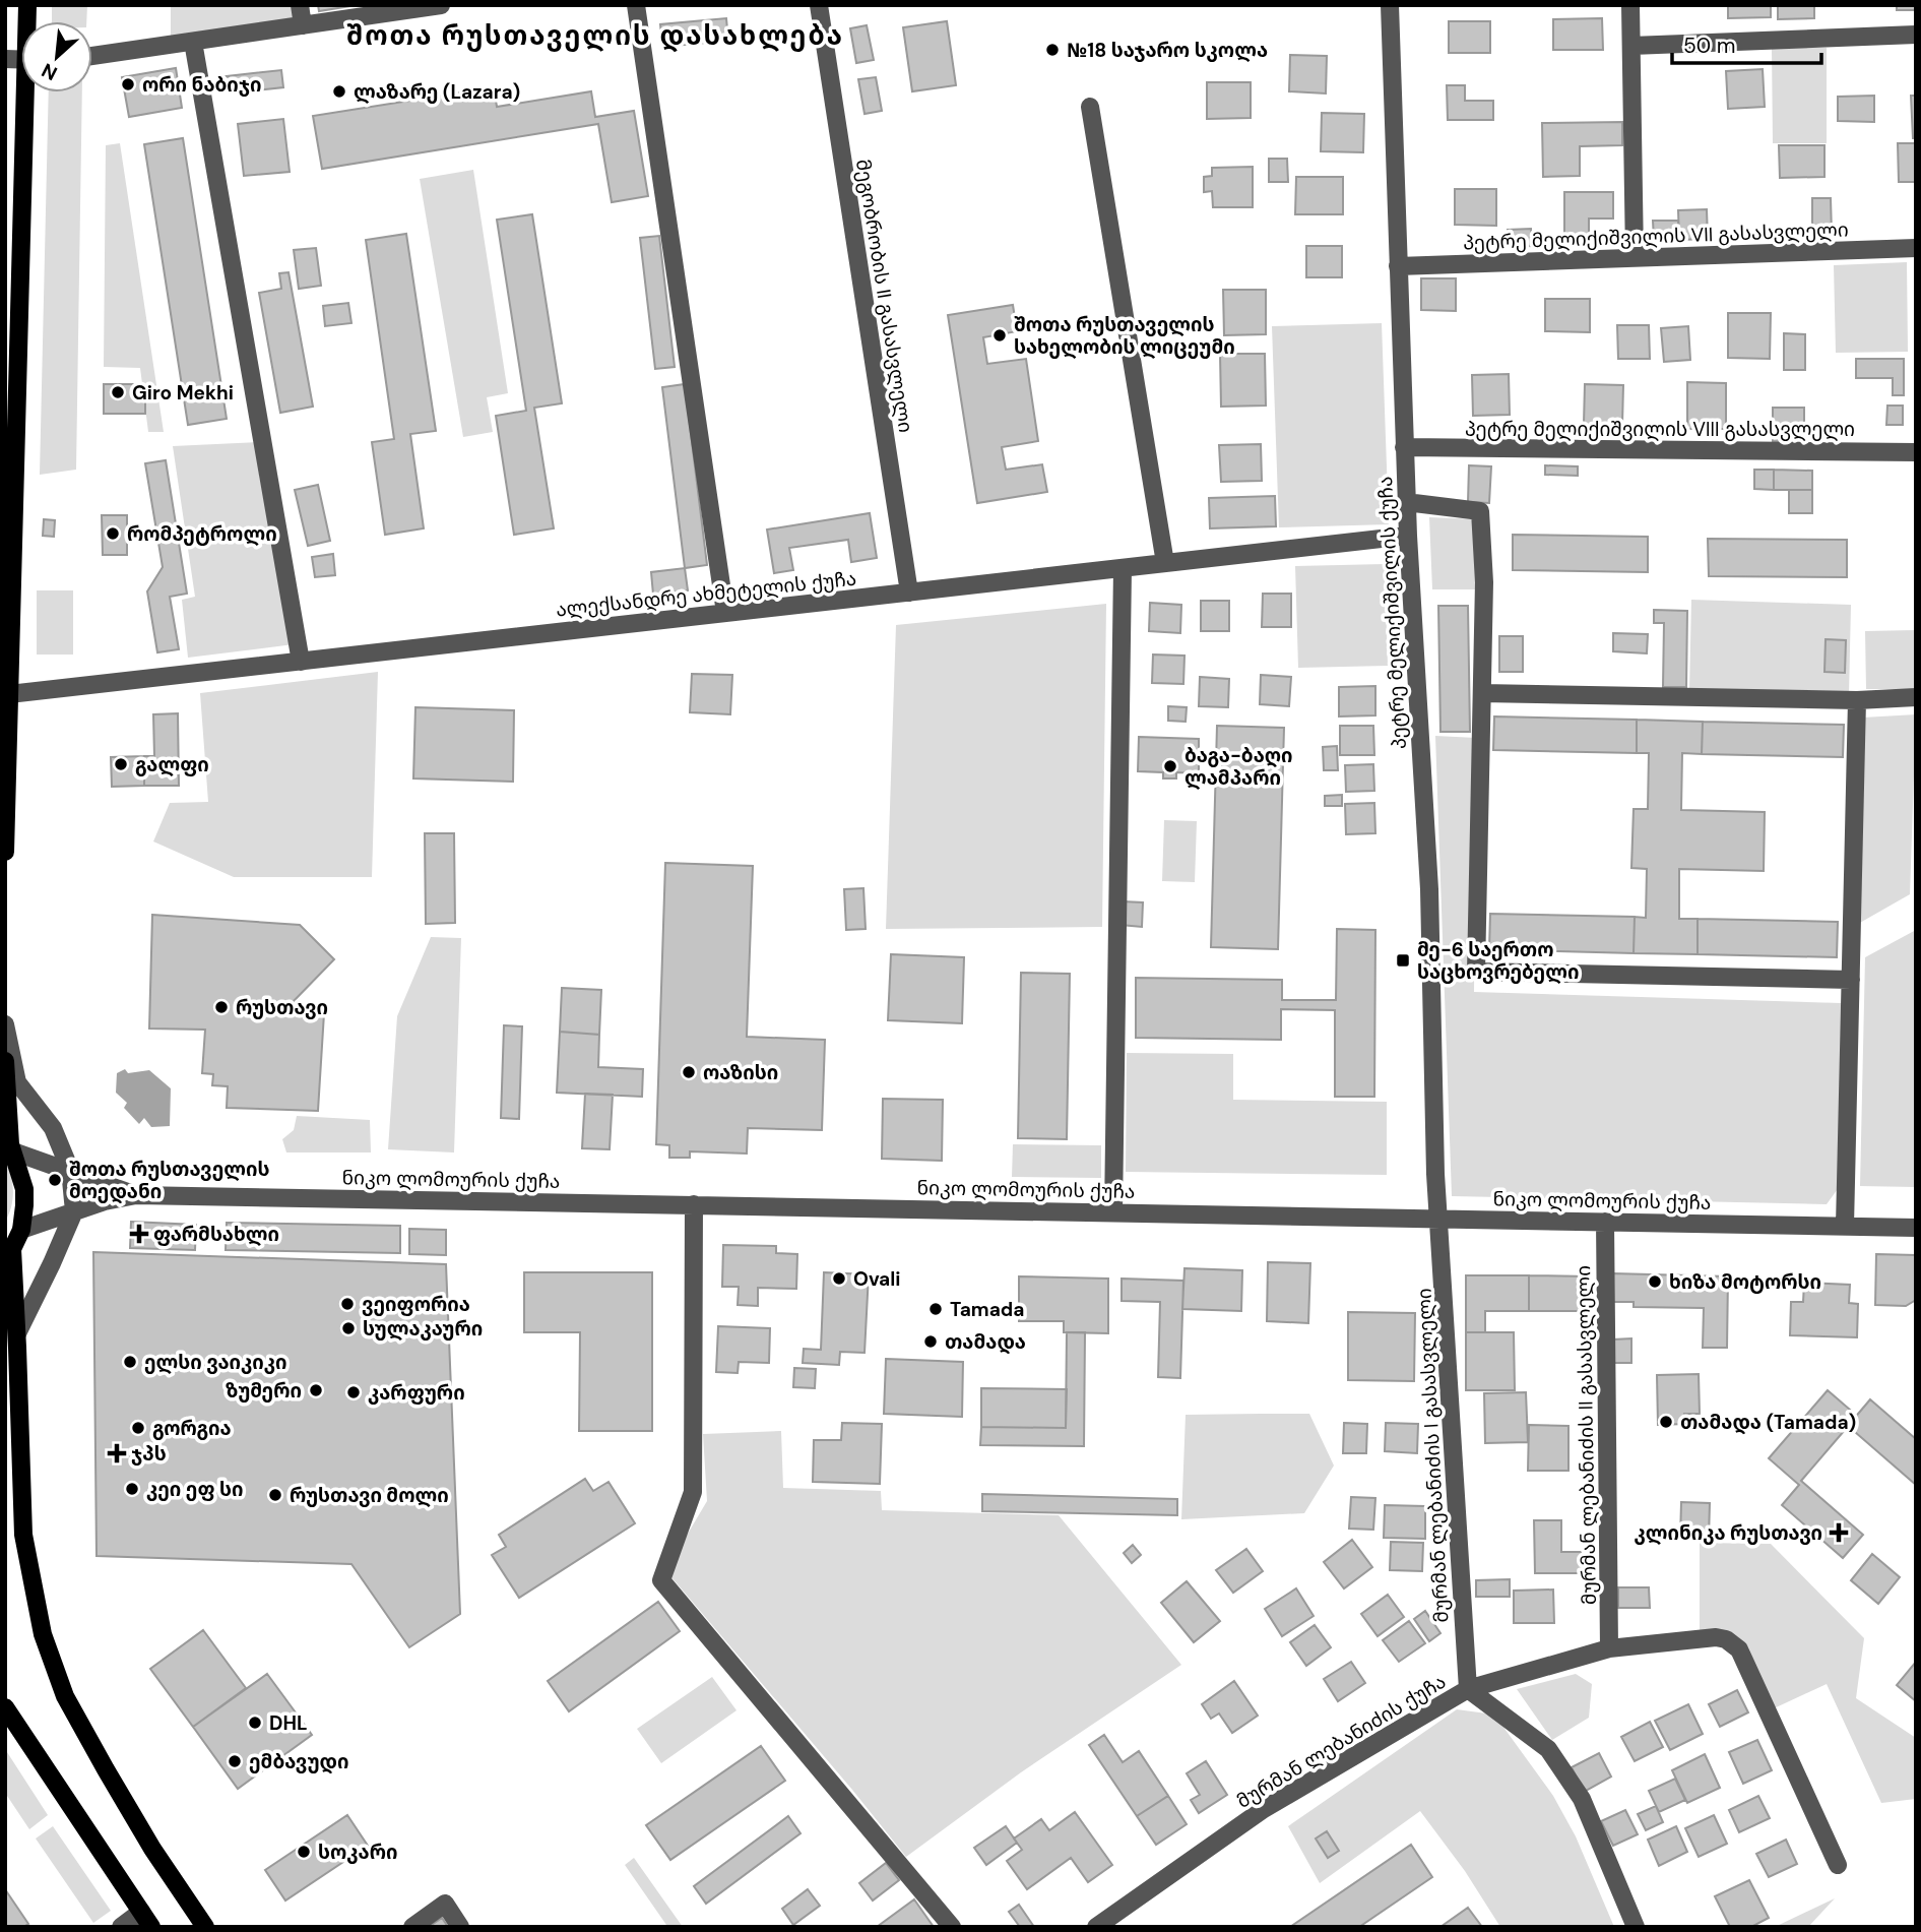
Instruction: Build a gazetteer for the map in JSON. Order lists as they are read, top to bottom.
{
  "streets": {
    "street": [
      "პეტრე მელიქიშვილის VII გასასვლელი",
      "მეგობრობის II გასასვლელი",
      "პეტრე მელიქიშვილის VIII გასასვლელი",
      "ალექსანდრე ახმეტელის ქუჩა",
      "პეტრე მელიქიშვილის ქუჩა",
      "ნიკო ლომოურის ქუჩა",
      "მურმან ლებანიძის II გასასვლელი",
      "მურმან ლებანიძის I გასასვლელი",
      "მურმან ლებანიძის ქუჩა"
    ]
  },
  "crossings": [
    ["პეტრე მელიქიშვილის VII გასასვლელი", "პეტრე მელიქიშვილის ქუჩა"],
    ["მეგობრობის II გასასვლელი", "ალექსანდრე ახმეტელის ქუჩა"],
    ["პეტრე მელიქიშვილის VIII გასასვლელი", "პეტრე მელიქიშვილის ქუჩა"],
    ["ალექსანდრე ახმეტელის ქუჩა", "პეტრე მელიქიშვილის ქუჩა"],
    ["პეტრე მელიქიშვილის ქუჩა", "ნიკო ლომოურის ქუჩა"],
    ["პეტრე მელიქიშვილის ქუჩა", "მურმან ლებანიძის I გასასვლელი"],
    ["ნიკო ლომოურის ქუჩა", "მურმან ლებანიძის II გასასვლელი"],
    ["ნიკო ლომოურის ქუჩა", "მურმან ლებანიძის I გასასვლელი"],
    ["მურმან ლებანიძის I გასასვლელი", "მურმან ლებანიძის ქუჩა"]
  ],
  "districts": ["შოთა რუსთაველის დასახლება"],
  "places": {
    "other": [
      "№18 საჯარო სკოლა",
      "ორი ნაბიჯი",
      "ლაზარე (Lazara)",
      "შოთა რუსთაველის სახელობის ლიცეუმი",
      "Giro Mekhi",
      "რომპეტროლი",
      "გალფი",
      "ბაგა-ბაღი ლამპარი",
      "რუსთავი",
      "ოაზისი",
      "შოთა რუსთაველის მოედანი",
      "Ovali",
      "ხიზა მოტორსი",
      "ვეიფორია",
      "Tamada",
      "სულაკაური",
      "თამადა",
      "ელსი ვაიკიკი",
      "ზუმერი",
      "კარფური",
      "თამადა (Tamada)",
      "გორგია",
      "კეი ეფ სი",
      "რუსთავი მოლი",
      "DHL",
      "ემბავუდი",
      "სოკარი"
    ],
    "transit": ["მე-6 საერთო საცხოვრებელი"],
    "health": ["ფარმსახლი", "ჯპს", "კლინიკა რუსთავი"]
  },
  "scale_bar": "50 m",
  "north": "bottom left"
}
